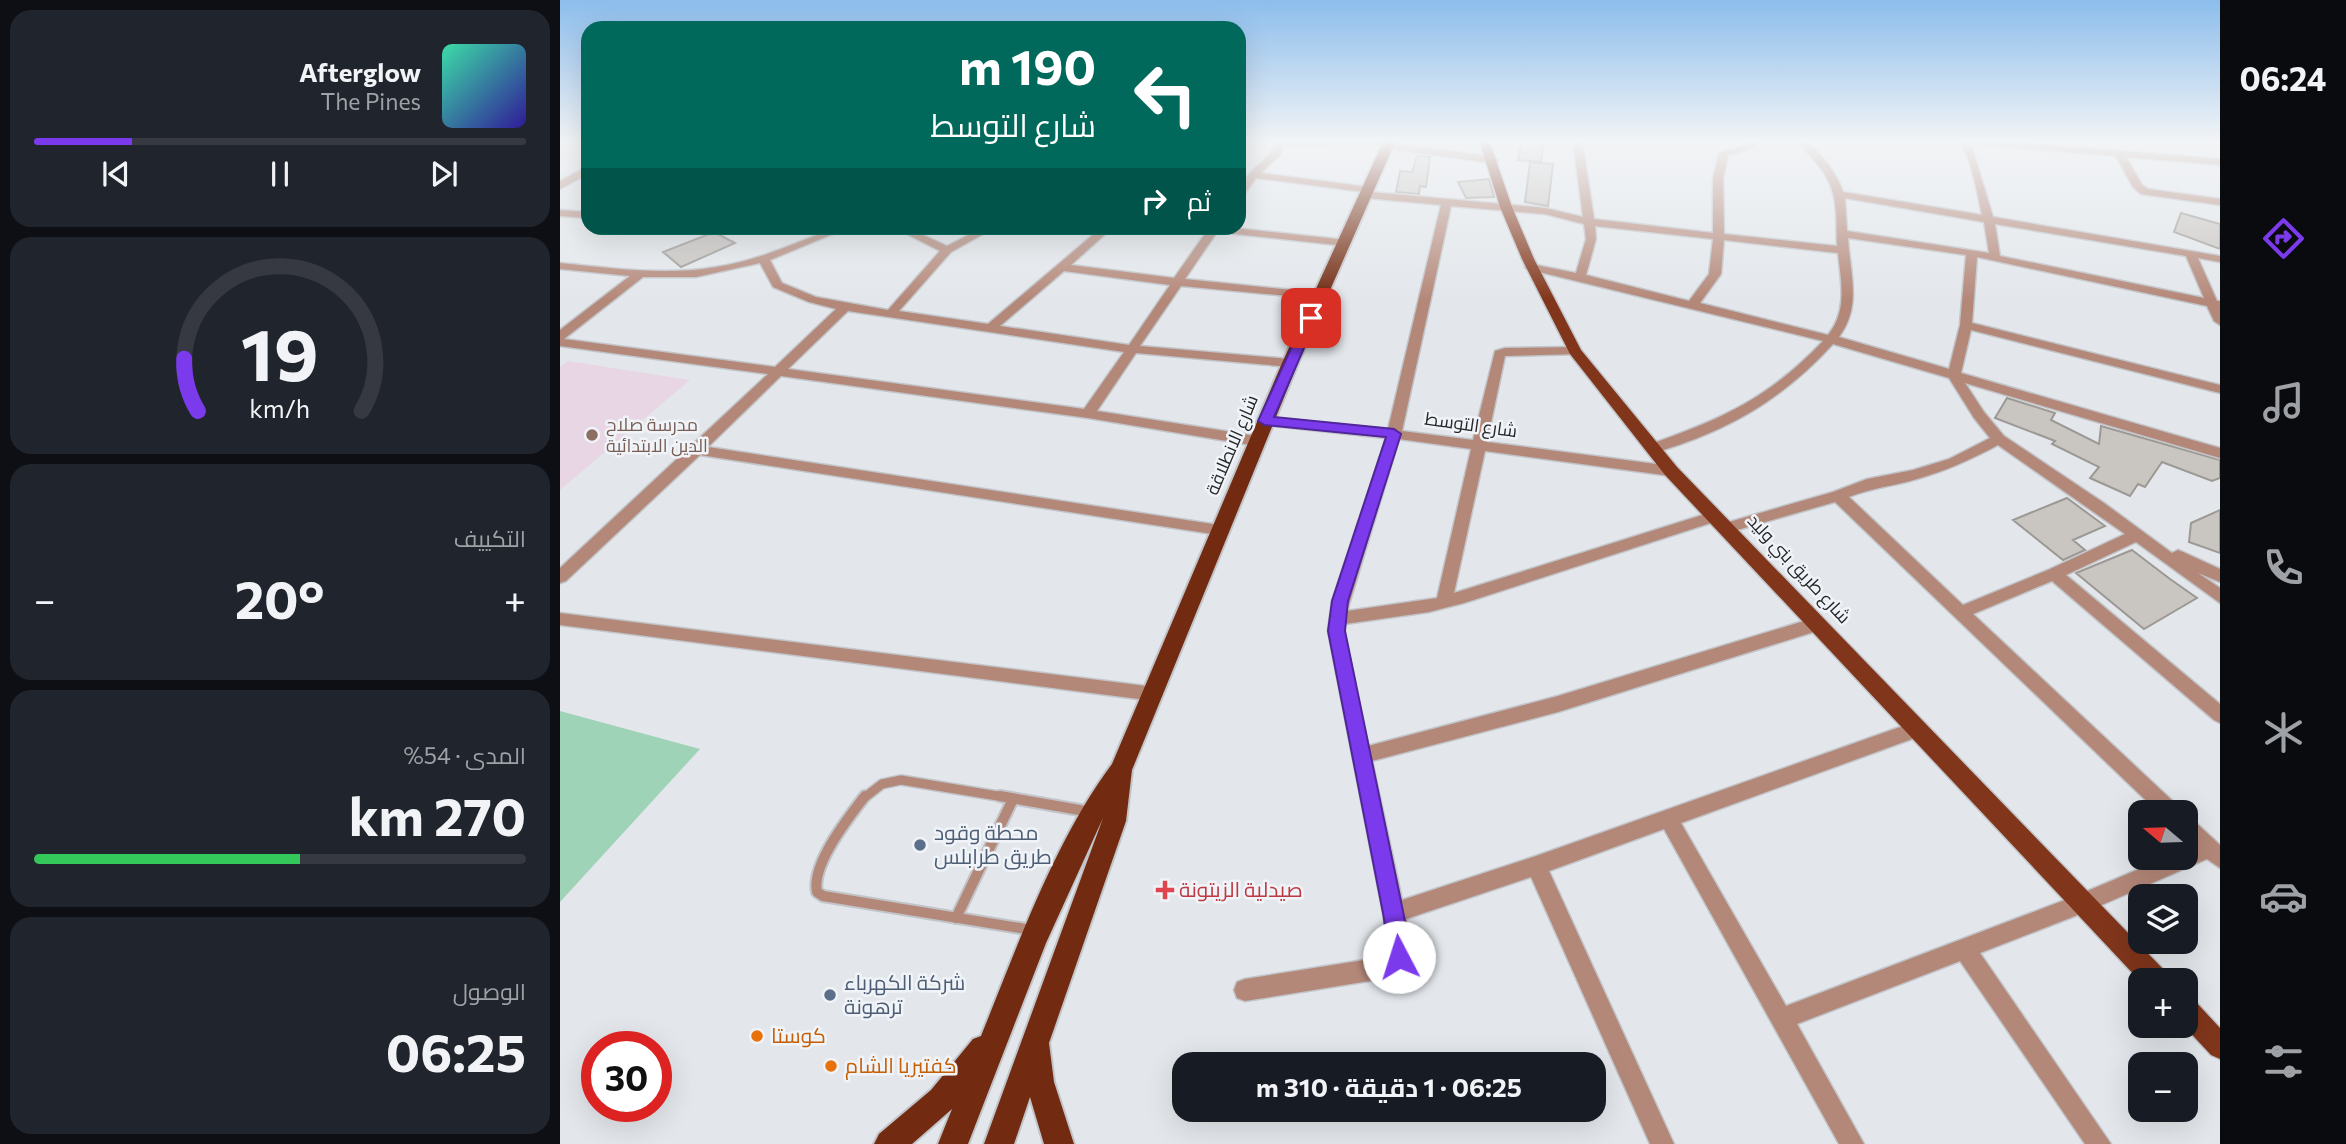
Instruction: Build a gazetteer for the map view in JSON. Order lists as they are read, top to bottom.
{
  "streets": {
    "highway": ["شارع الانطلاقة"],
    "main road": ["شارع طريق بني وليد"],
    "street": ["شارع التوسط"]
  },
  "crossings": [
    ["شارع التوسط", "شارع الانطلاقة"],
    ["شارع التوسط", "شارع طريق بني وليد"]
  ],
  "places": {
    "other": [
      "مدرسة صلاح الدين الابتدائية",
      "محطة وقود طريق طرابلس",
      "شركة الكهرباء ترهونة",
      "كوستا",
      "كفتيريا الشام"
    ],
    "health": ["صيدلية الزيتونة"]
  },
  "north": "left",
  "page": {
    "tabs": "06:24",
    "turn": ["190 m", "شارع التوسط"],
    "song": ["Afterglow", "The Pines"],
    "then": "ثم",
    "tile": [
      "التكييف",
      ["المدى · 54%", "270 km"],
      ["الوصول", "06:25"]
    ],
    "heat": ["−", "20°", "+"],
    "map_buttons": ["+", "−"],
    "limit": "30",
    "trip": "06:25 · 1 دقيقة · 310 m",
    "gauge": ["19", "km/h"]
  }
}
